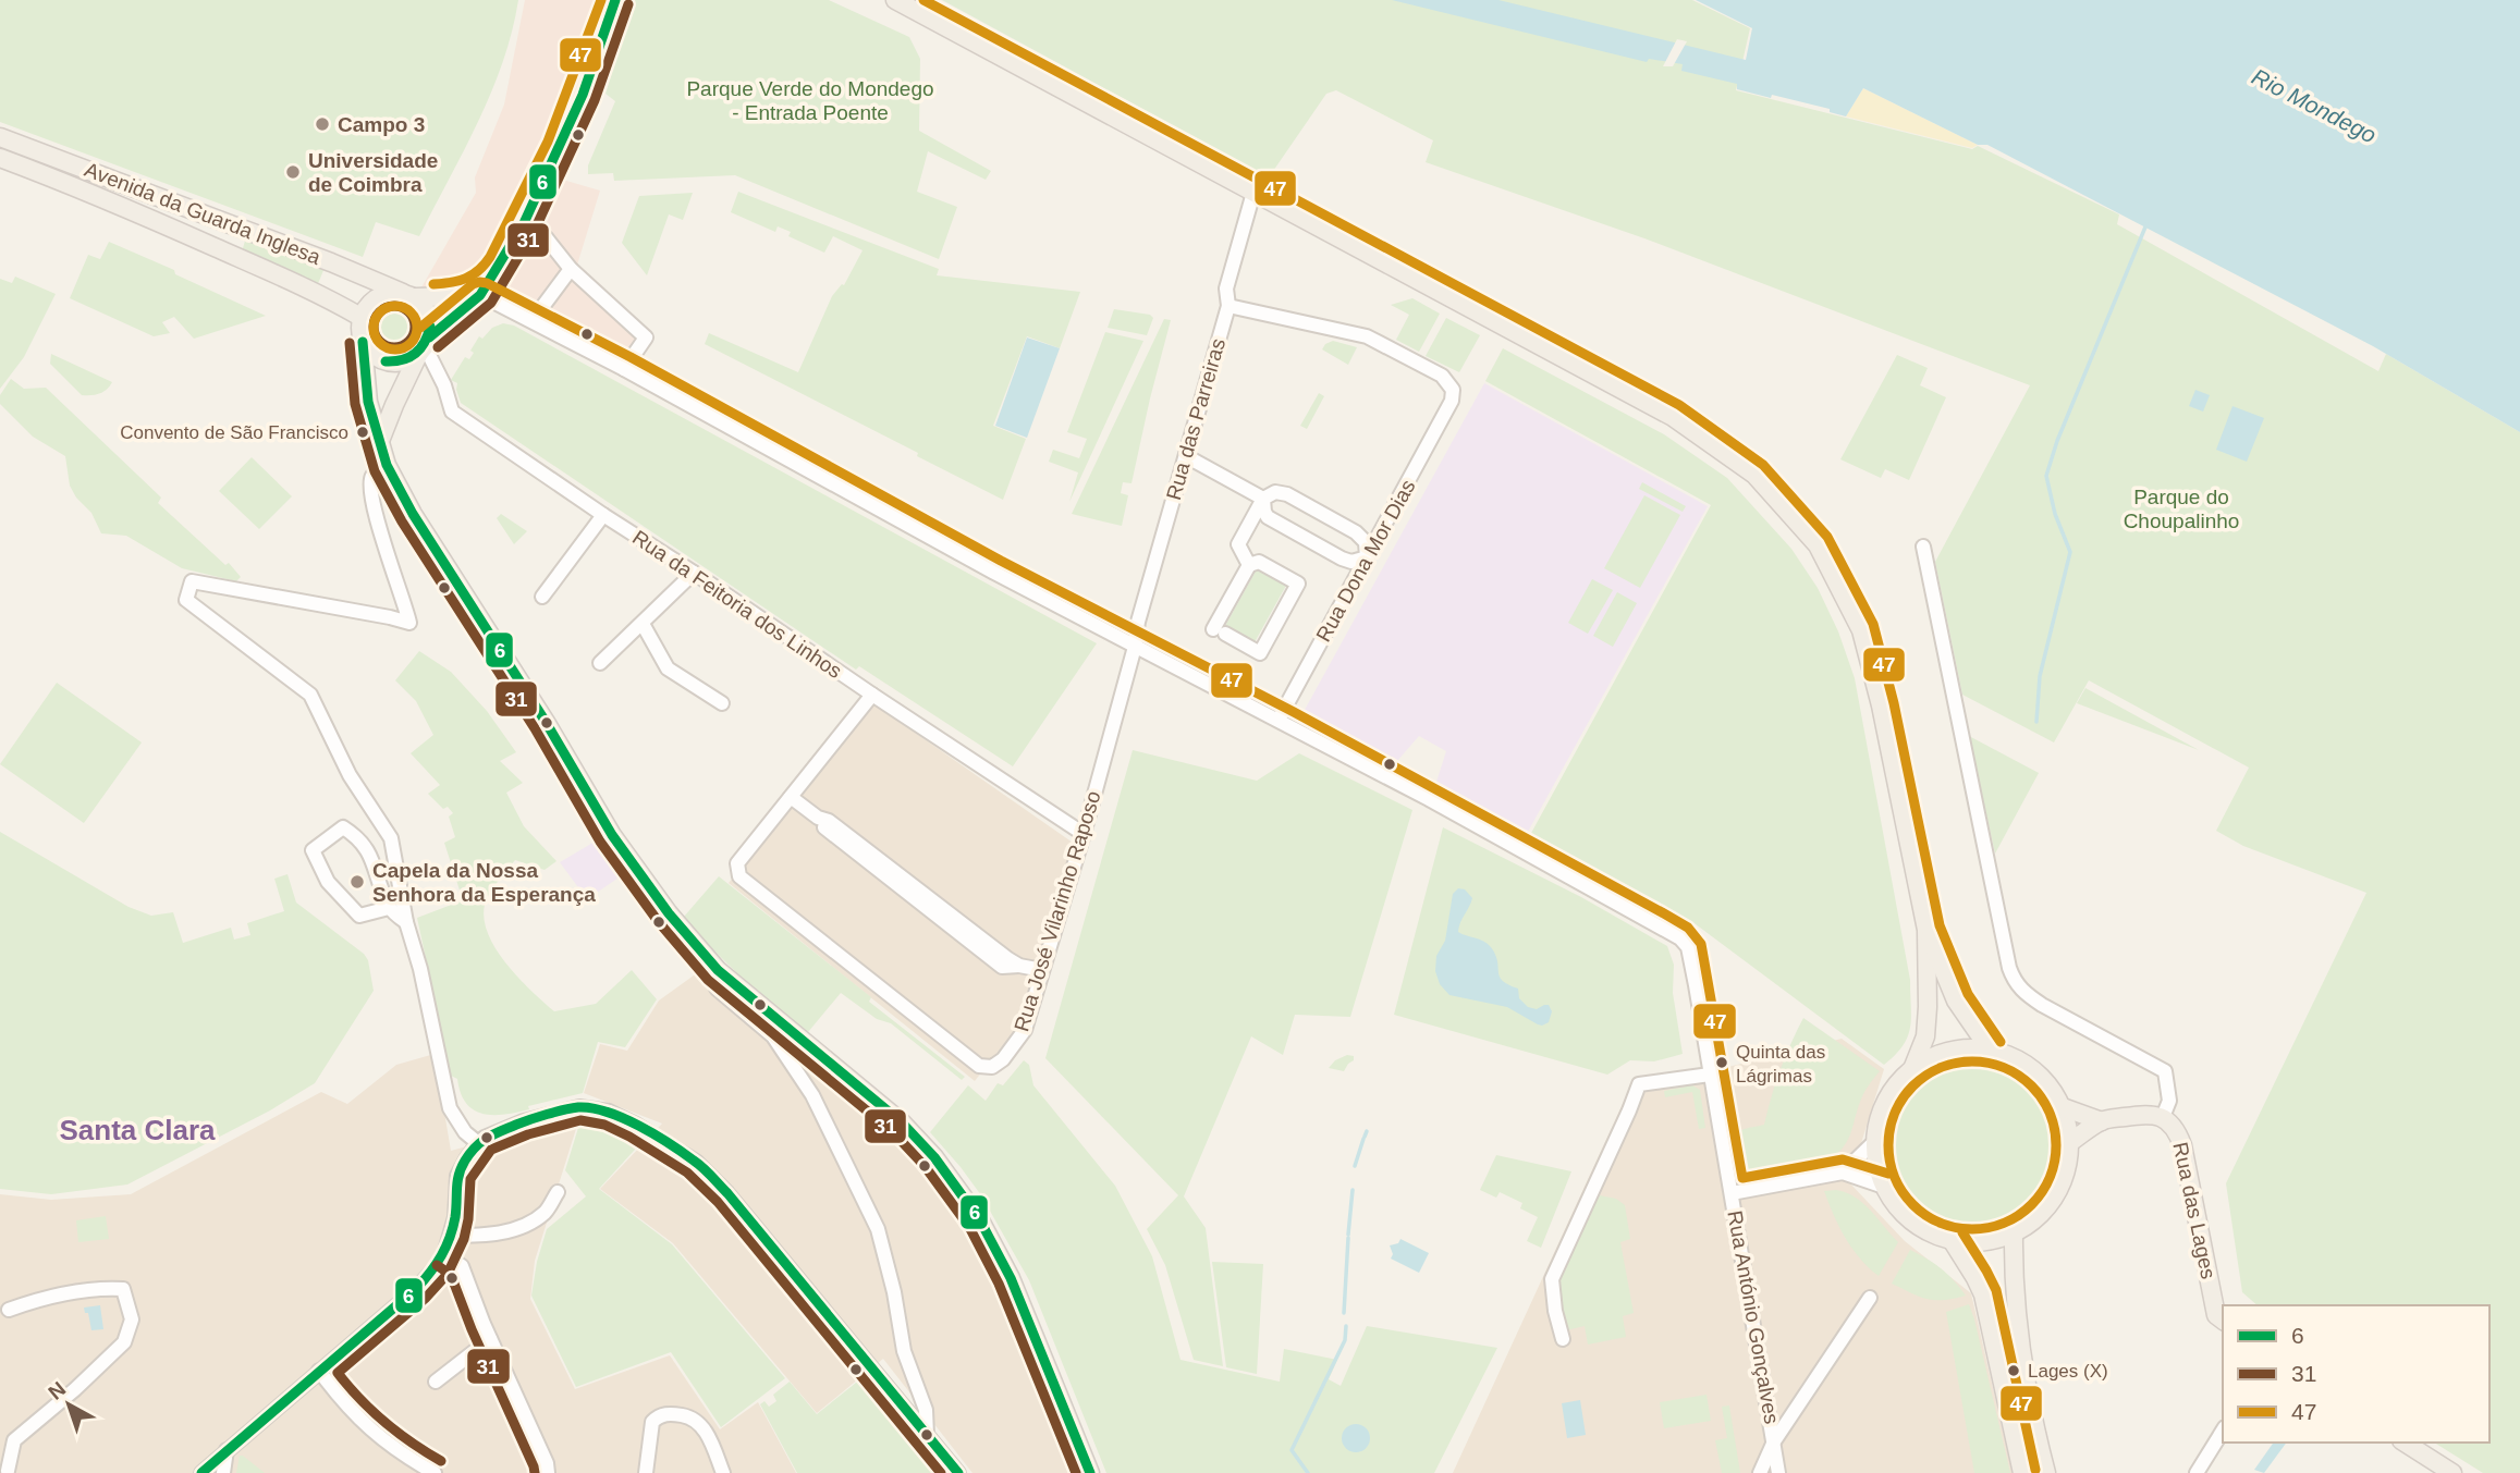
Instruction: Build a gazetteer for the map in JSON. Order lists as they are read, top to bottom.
{
  "streets": {
    "main road": ["Avenida da Guarda Inglesa", "Rua das Lages"],
    "street": [
      "Rua das Parreiras",
      "Rua Dona Mor Dias",
      "Rua da Feitoria dos Linhos",
      "Rua José Vilarinho Raposo",
      "Rua António Gonçalves"
    ]
  },
  "crossings": [
    ["Avenida da Guarda Inglesa", "Rua da Feitoria dos Linhos"],
    ["Rua das Parreiras", "Rua Dona Mor Dias"],
    ["Rua das Parreiras", "Rua José Vilarinho Raposo"],
    ["Rua Dona Mor Dias", "Rua António Gonçalves"],
    ["Rua da Feitoria dos Linhos", "Rua José Vilarinho Raposo"]
  ],
  "districts": ["Santa Clara"],
  "water": ["Rio Mondego"],
  "parks": ["Parque Verde do Mondego - Entrada Poente", "Parque do Choupalinho"],
  "places": [
    "Campo 3",
    "Universidade de Coimbra",
    "Convento de São Francisco",
    "Capela da Nossa Senhora da Esperança",
    "Quinta das Lágrimas",
    "Lages (X)"
  ],
  "lines": ["transit line 6", "transit line 47", "transit line 31"],
  "legend": ["6", "31", "47"],
  "north": "top left"
}
